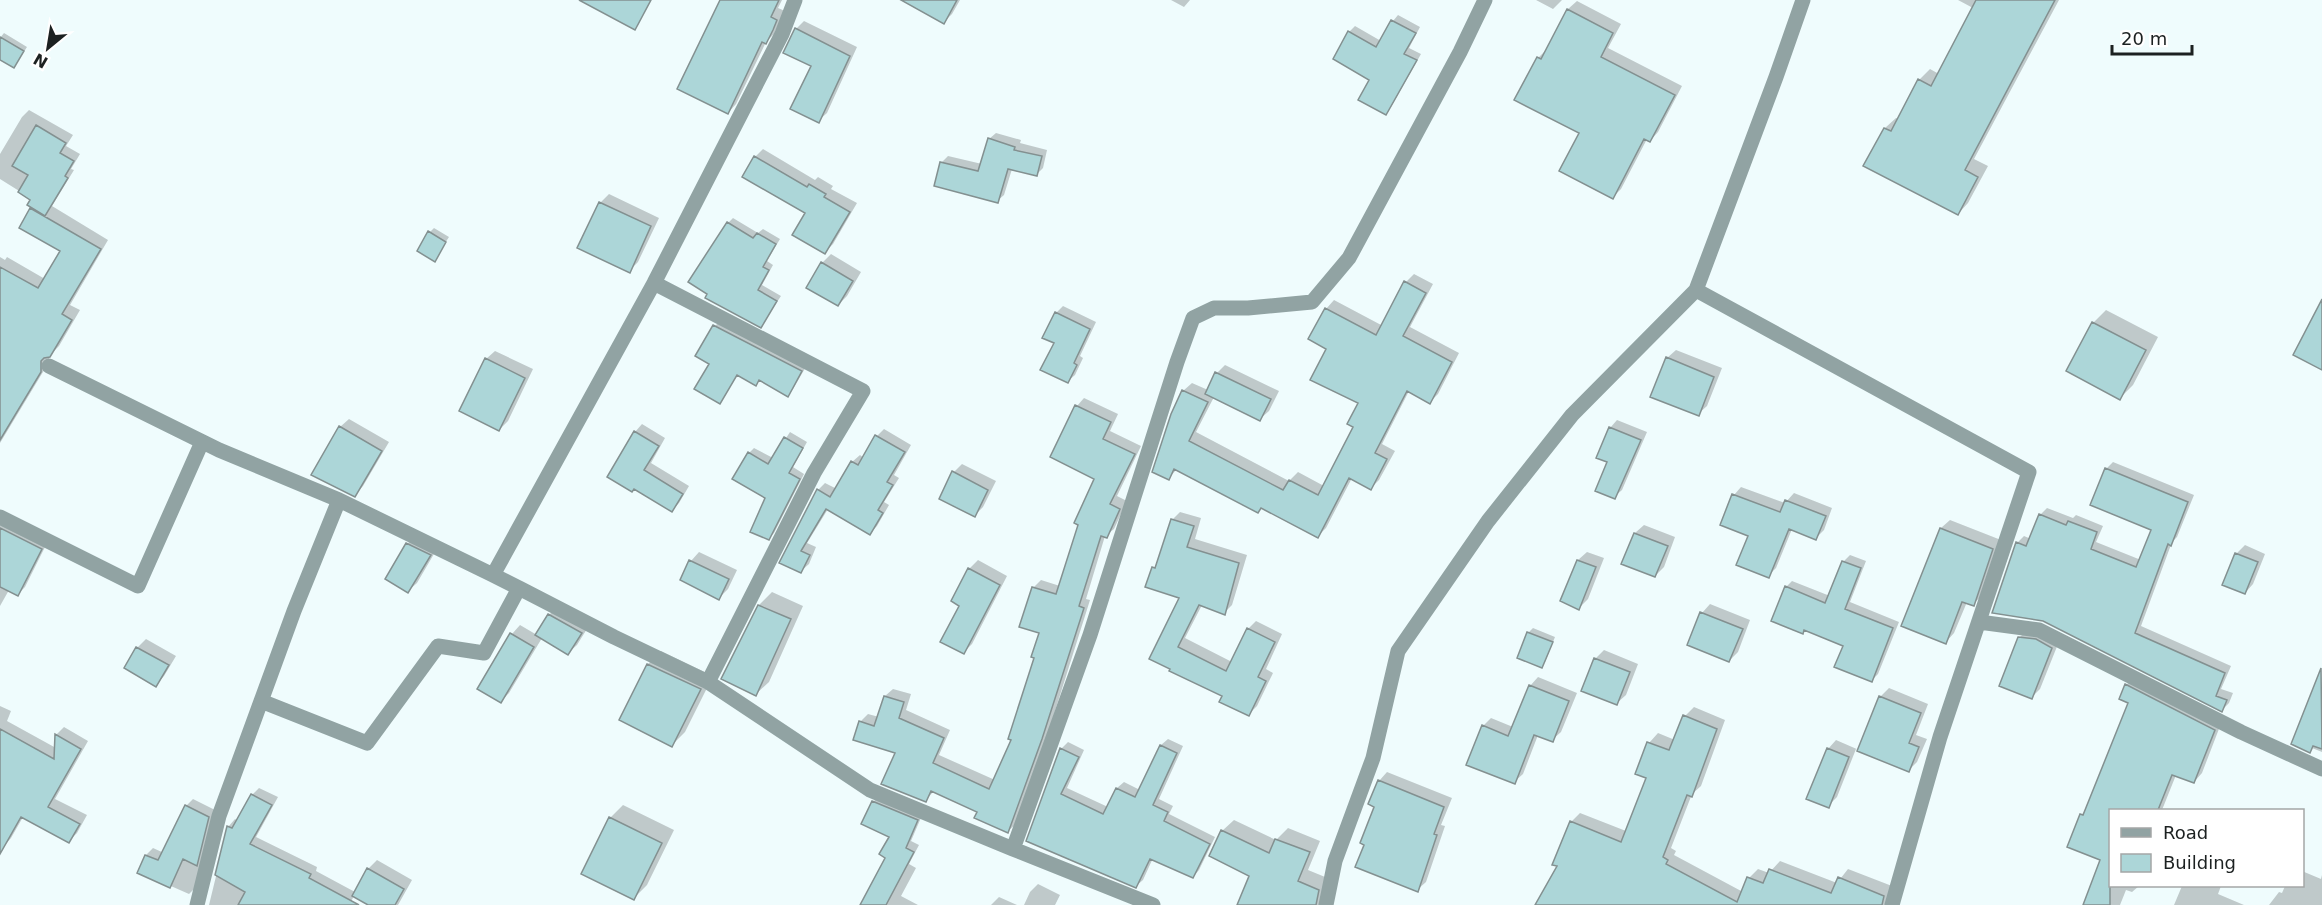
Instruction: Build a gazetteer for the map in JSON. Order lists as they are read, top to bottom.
{
  "legend": ["Road", "Building"],
  "scale_bar": "20 m",
  "north": "bottom left"
}
